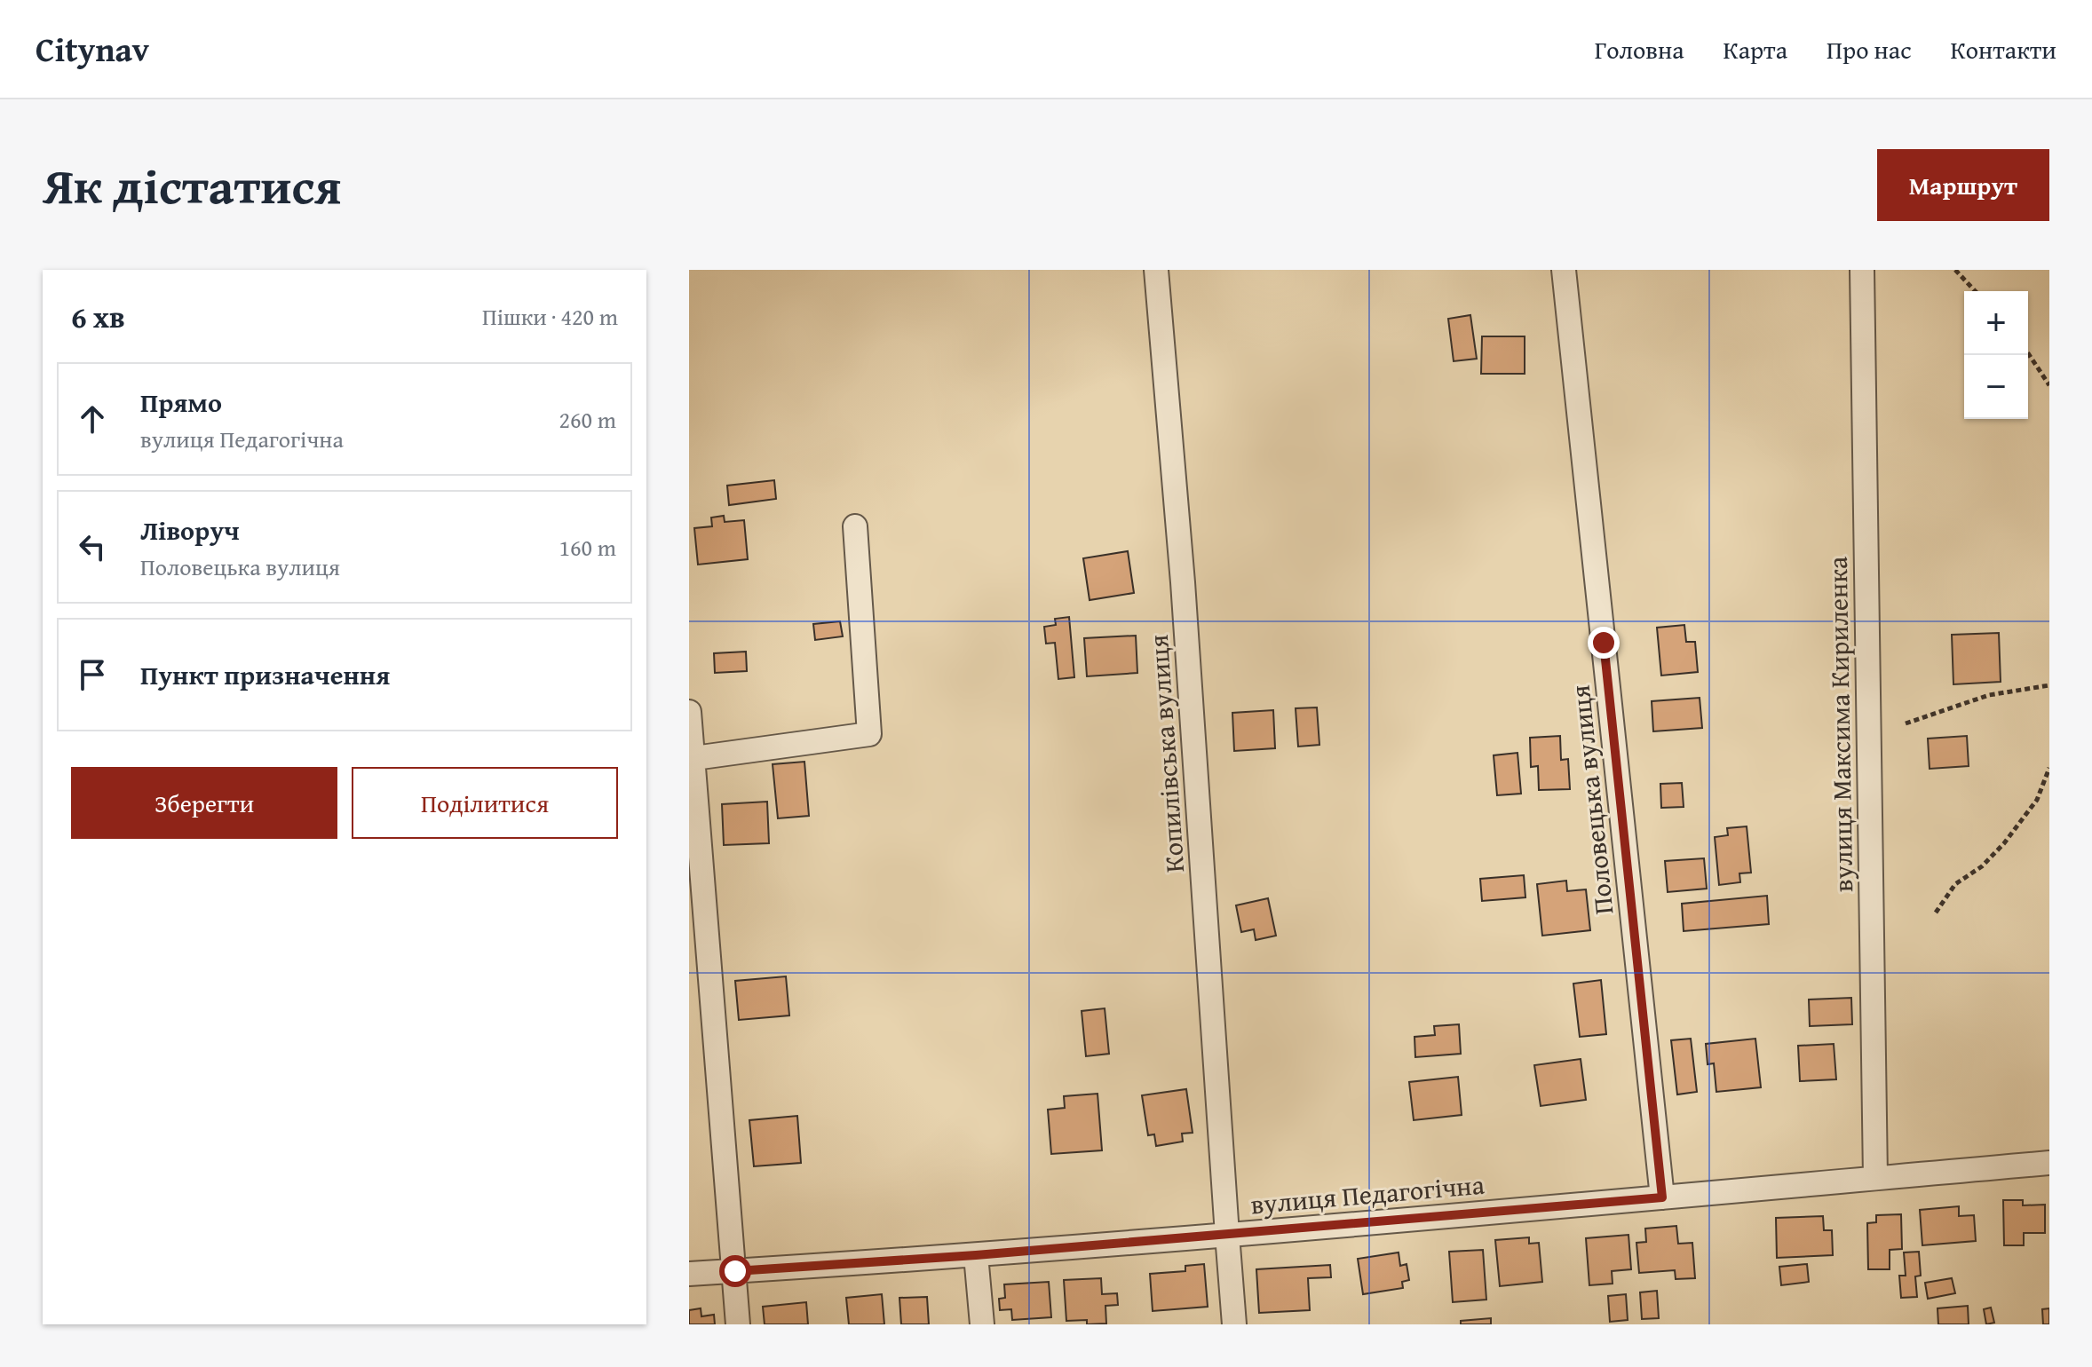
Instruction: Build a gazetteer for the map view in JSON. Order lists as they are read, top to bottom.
{
  "streets": {
    "street": [
      "вулиця Максима Кириленка",
      "Копилівська вулиця",
      "Половецька вулиця",
      "вулиця Педагогічна"
    ]
  },
  "crossings": [
    ["вулиця Максима Кириленка", "вулиця Педагогічна"],
    ["Копилівська вулиця", "вулиця Педагогічна"],
    ["Половецька вулиця", "вулиця Педагогічна"]
  ],
  "page": {
    "header": "Citynav",
    "nav": [
      "Головна",
      "Карта",
      "Про нас",
      "Контакти"
    ],
    "title": "Як дістатися",
    "buttons": [
      "Маршрут",
      ["Зберегти", "Поділитися"]
    ],
    "heading": ["6 хв", "Пішки · 420 m"],
    "map_buttons": ["+", "−"],
    "list": [
      ["Прямо", "вулиця Педагогічна", "260 m"],
      ["Ліворуч", "Половецька вулиця", "160 m"],
      "Пункт призначення"
    ]
  }
}
